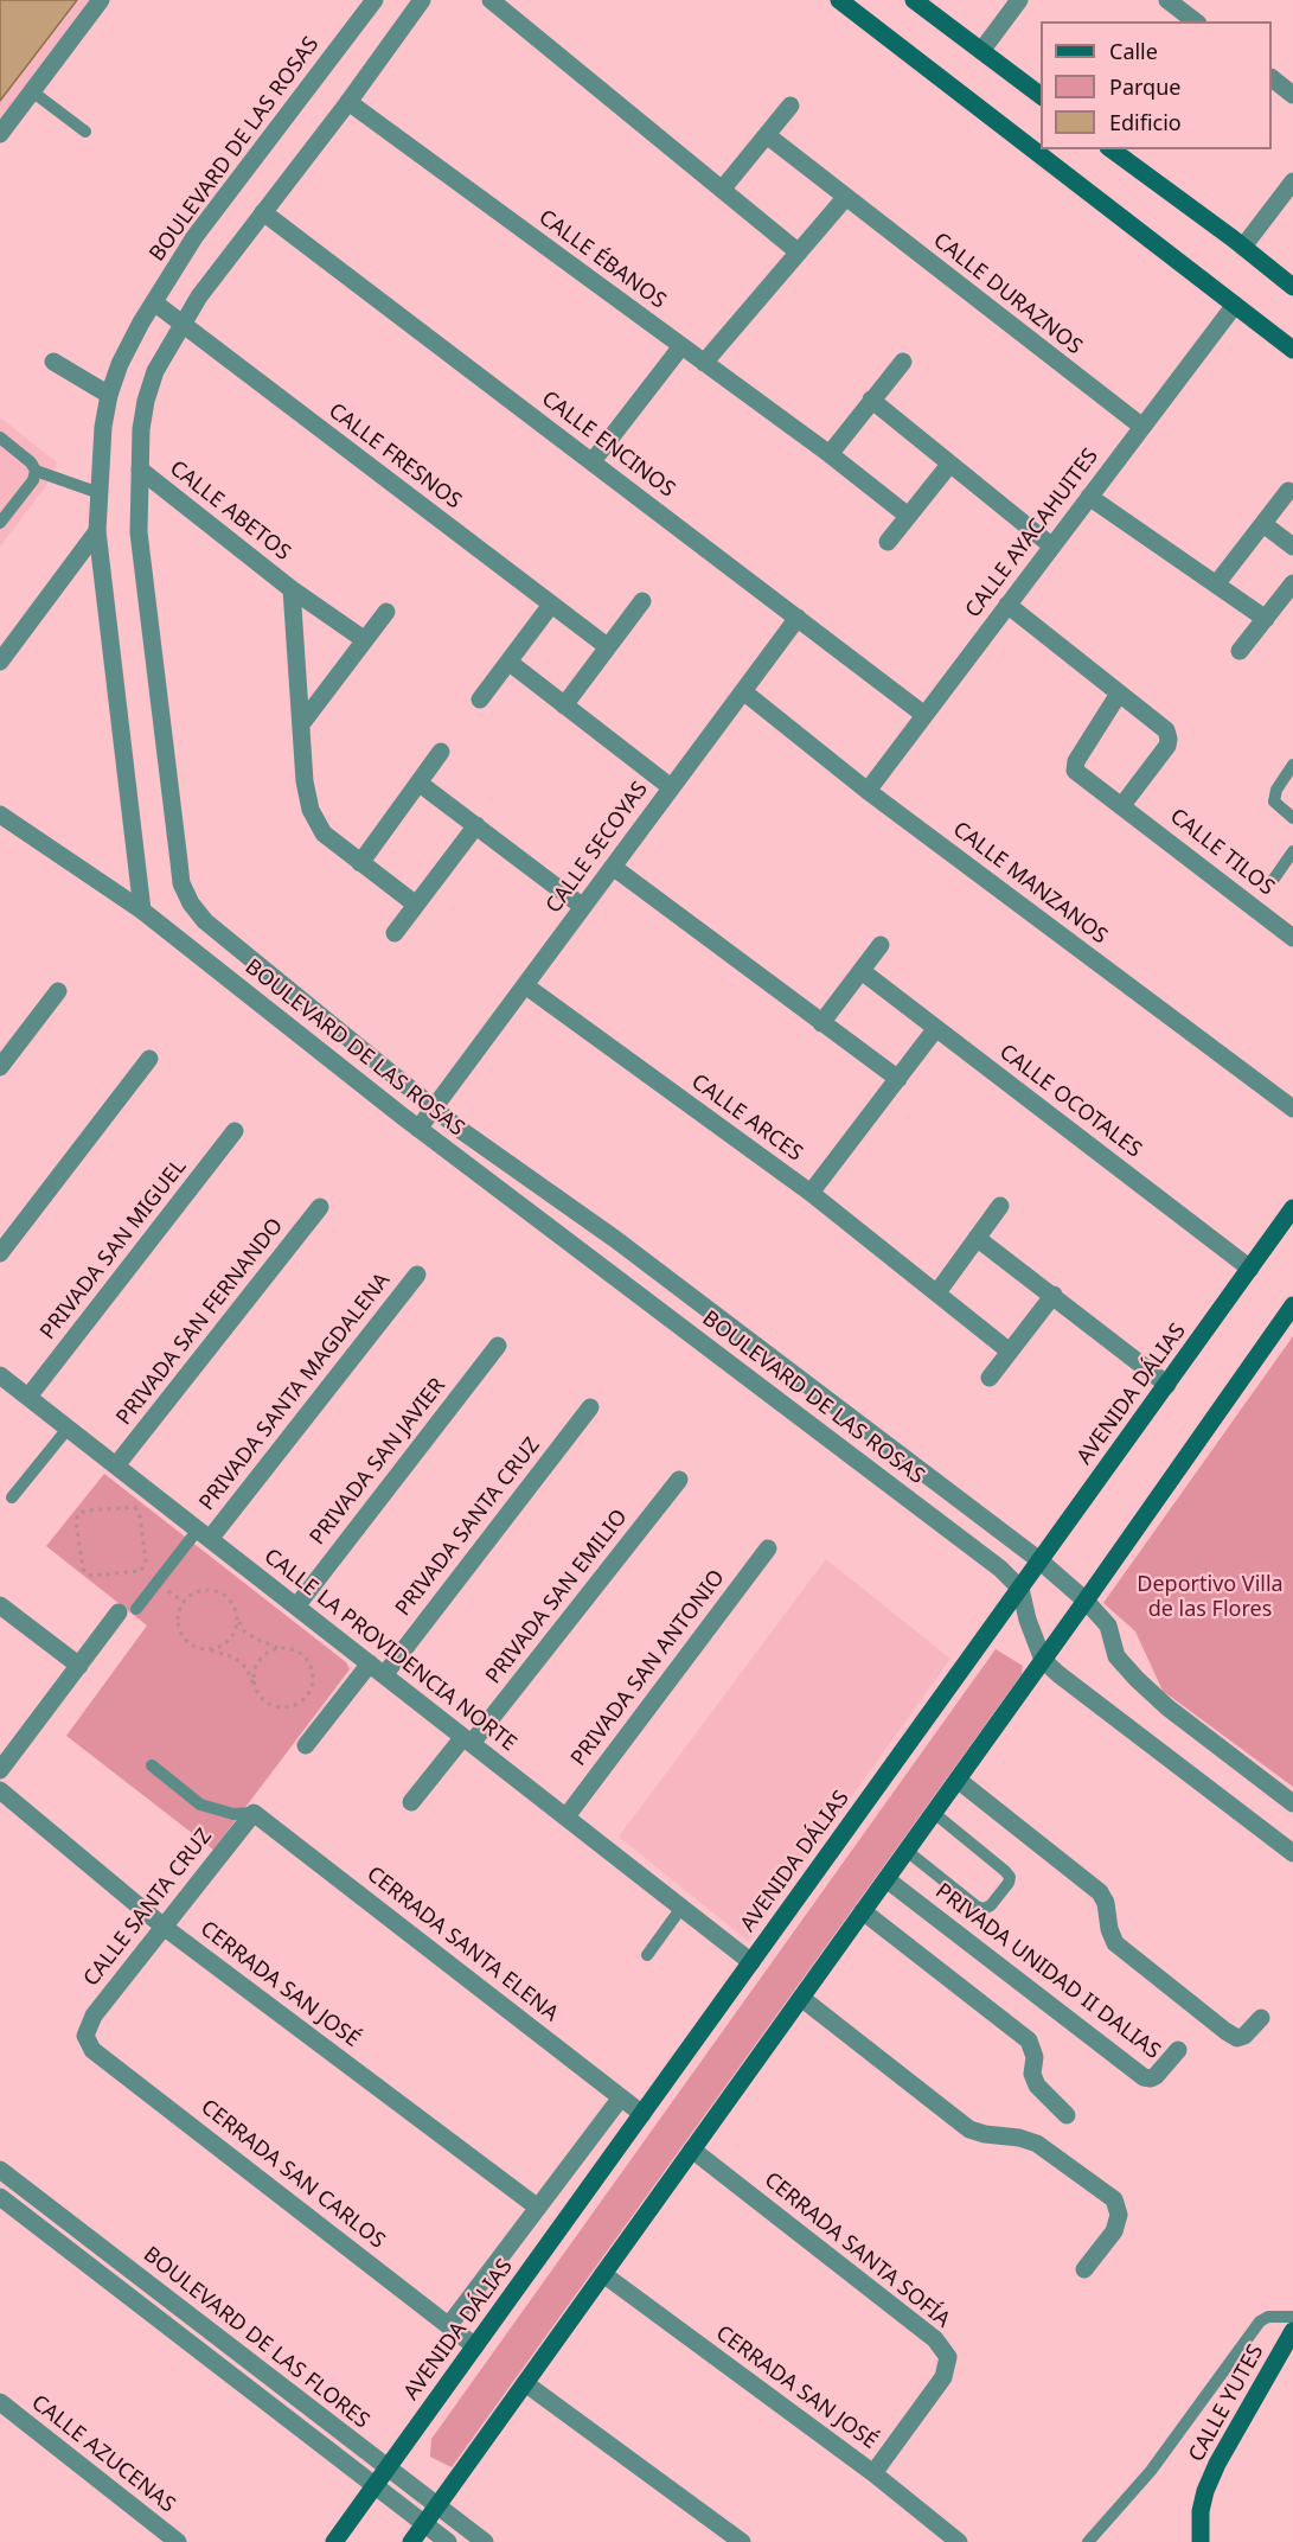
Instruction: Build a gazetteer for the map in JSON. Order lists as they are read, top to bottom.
{
  "streets": {
    "main road": ["AVENIDA DÁLIAS", "CALLE YUTES"],
    "street": [
      "BOULEVARD DE LAS ROSAS",
      "CALLE ÉBANOS",
      "CALLE DURAZNOS",
      "CALLE ENCINOS",
      "CALLE FRESNOS",
      "CALLE ABETOS",
      "CALLE AYACAHUITES",
      "CALLE SECOYAS",
      "CALLE TILOS",
      "CALLE MANZANOS",
      "CALLE OCOTALES",
      "CALLE ARCES",
      "PRIVADA SAN MIGUEL",
      "PRIVADA SAN FERNANDO",
      "PRIVADA SANTA MAGDALENA",
      "PRIVADA SAN JAVIER",
      "PRIVADA SANTA CRUZ",
      "PRIVADA SAN EMILIO",
      "CALLE LA PROVIDENCIA NORTE",
      "PRIVADA SAN ANTONIO",
      "CALLE SANTA CRUZ",
      "CERRADA SANTA ELENA",
      "PRIVADA UNIDAD II DALIAS",
      "CERRADA SAN JOSÉ",
      "CERRADA SAN CARLOS",
      "CERRADA SANTA SOFÍA",
      "BOULEVARD DE LAS FLORES",
      "CALLE AZUCENAS"
    ]
  },
  "crossings": [
    ["BOULEVARD DE LAS ROSAS", "CALLE ÉBANOS"],
    ["BOULEVARD DE LAS ROSAS", "CALLE ENCINOS"],
    ["BOULEVARD DE LAS ROSAS", "CALLE FRESNOS"],
    ["BOULEVARD DE LAS ROSAS", "CALLE ABETOS"],
    ["BOULEVARD DE LAS ROSAS", "CALLE SECOYAS"],
    ["BOULEVARD DE LAS ROSAS", "AVENIDA DÁLIAS"],
    ["CALLE DURAZNOS", "CALLE AYACAHUITES"],
    ["CALLE ENCINOS", "CALLE AYACAHUITES"],
    ["CALLE ENCINOS", "CALLE SECOYAS"],
    ["CALLE AYACAHUITES", "CALLE MANZANOS"],
    ["CALLE SECOYAS", "CALLE MANZANOS"],
    ["CALLE SECOYAS", "CALLE ARCES"],
    ["CALLE OCOTALES", "AVENIDA DÁLIAS"],
    ["PRIVADA SAN MIGUEL", "CALLE LA PROVIDENCIA NORTE"],
    ["PRIVADA SAN FERNANDO", "CALLE LA PROVIDENCIA NORTE"],
    ["PRIVADA SANTA MAGDALENA", "CALLE LA PROVIDENCIA NORTE"],
    ["AVENIDA DÁLIAS", "CALLE LA PROVIDENCIA NORTE"],
    ["AVENIDA DÁLIAS", "CERRADA SANTA ELENA"],
    ["AVENIDA DÁLIAS", "CERRADA SAN CARLOS"],
    ["AVENIDA DÁLIAS", "BOULEVARD DE LAS FLORES"],
    ["PRIVADA SAN JAVIER", "CALLE LA PROVIDENCIA NORTE"],
    ["PRIVADA SANTA CRUZ", "CALLE LA PROVIDENCIA NORTE"],
    ["PRIVADA SAN EMILIO", "CALLE LA PROVIDENCIA NORTE"],
    ["CALLE LA PROVIDENCIA NORTE", "PRIVADA SAN ANTONIO"],
    ["CALLE SANTA CRUZ", "CERRADA SANTA ELENA"],
    ["CALLE SANTA CRUZ", "CERRADA SAN JOSÉ"],
    ["CALLE SANTA CRUZ", "CERRADA SAN CARLOS"],
    ["CERRADA SAN JOSÉ", "CERRADA SANTA SOFÍA"]
  ],
  "parks": ["Deportivo Villa de las Flores"],
  "legend": ["Calle", "Parque", "Edificio"]
}
